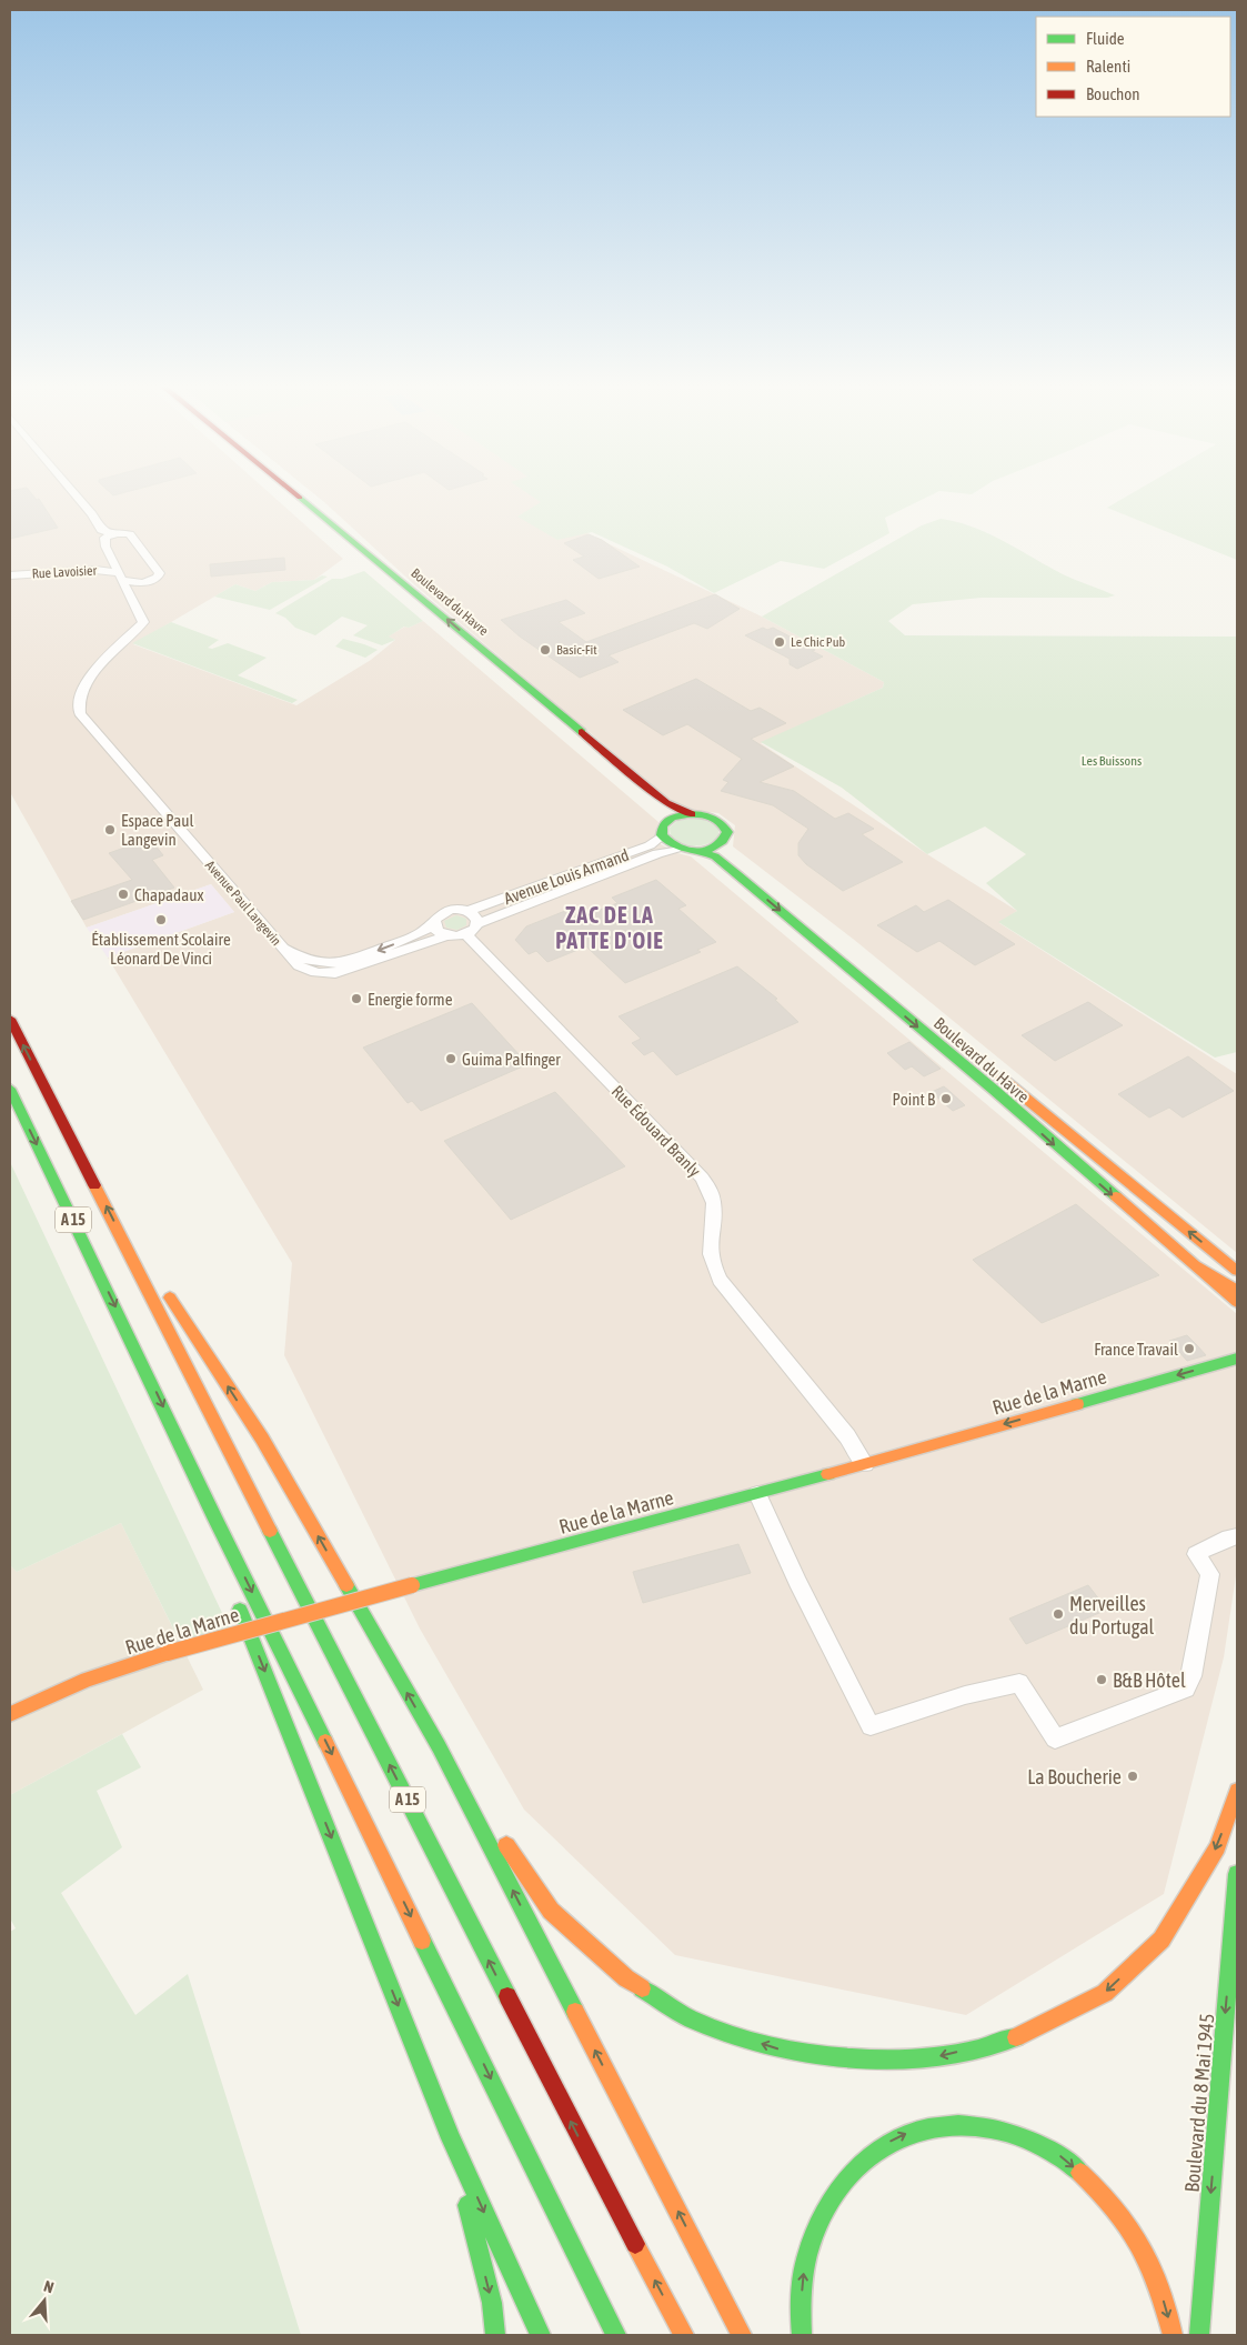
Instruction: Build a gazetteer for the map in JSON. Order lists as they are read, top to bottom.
{
  "streets": {
    "main road": [
      "Boulevard du Havre",
      "A 15",
      "Rue de la Marne",
      "Boulevard du 8 Mai 1945"
    ],
    "street": [
      "Rue Lavoisier",
      "Avenue Louis Armand",
      "Avenue Paul Langevin",
      "Rue Édouard Branly"
    ]
  },
  "crossings": [
    ["Rue Lavoisier", "Avenue Paul Langevin"],
    ["Boulevard du Havre", "Avenue Louis Armand"],
    ["Avenue Louis Armand", "Rue Édouard Branly"],
    ["Rue Édouard Branly", "Rue de la Marne"]
  ],
  "one_way": ["Boulevard du 8 Mai 1945"],
  "districts": ["ZAC DE LA PATTE D'OIE"],
  "parks": ["Les Buissons"],
  "places": [
    "Le Chic Pub",
    "Basic-Fit",
    "Espace Paul Langevin",
    "Chapadaux",
    "Établissement Scolaire Léonard De Vinci",
    "Energie forme",
    "Guima Palfinger",
    "Point B",
    "France Travail",
    "Merveilles du Portugal",
    "B&B Hôtel",
    "La Boucherie"
  ],
  "legend": ["Fluide", "Ralenti", "Bouchon"],
  "north": "top"
}
